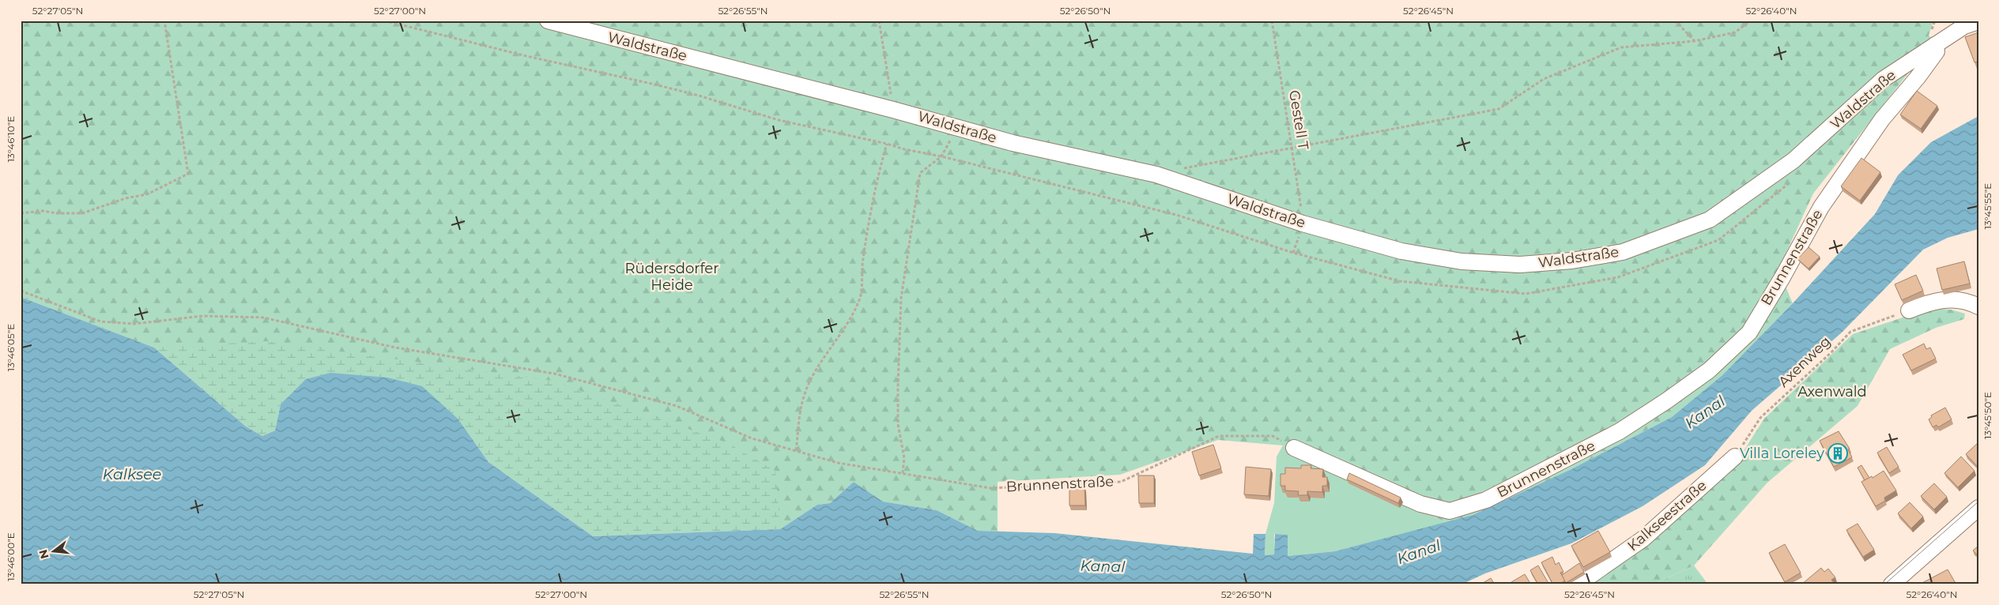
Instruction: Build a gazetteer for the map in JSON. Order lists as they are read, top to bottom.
{
  "streets": {
    "street": ["Waldstraße", "Brunnenstraße", "Kalkseestraße"],
    "path": ["Gestell T", "Axenweg"]
  },
  "crossings": [
    ["Waldstraße", "Gestell T"],
    ["Waldstraße", "Brunnenstraße"],
    ["Axenweg", "Kalkseestraße"]
  ],
  "water": ["Kanal", "Kalksee"],
  "parks": ["Rüdersdorfer Heide", "Axenwald"],
  "places": {
    "building": ["Villa Loreley"]
  },
  "north": "left",
  "coordinates": [
    "52°27'05\"N",
    "52°27'00\"N",
    "52°26'55\"N",
    "52°26'50\"N",
    "52°26'45\"N",
    "52°26'40\"N",
    "13°46'10\"E",
    "13°45'55\"E",
    "13°46'05\"E",
    "13°45'50\"E",
    "13°46'00\"E"
  ]
}
